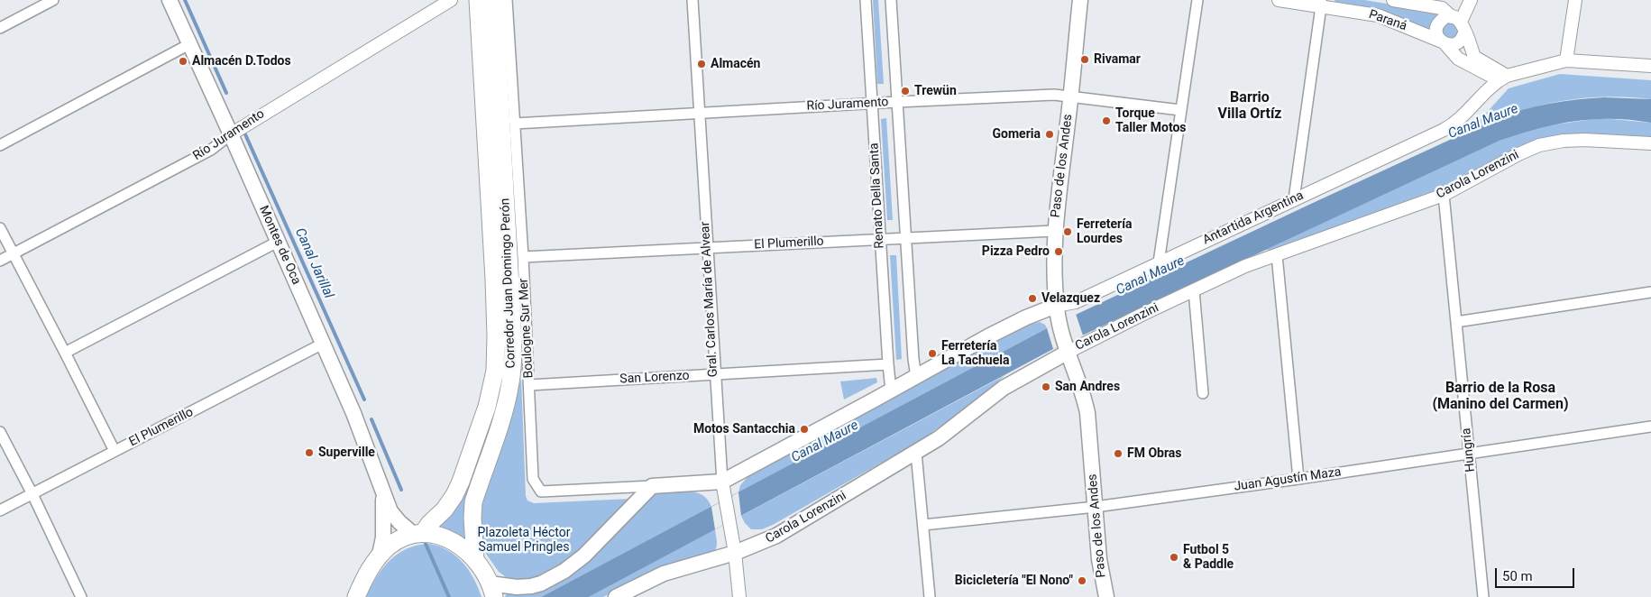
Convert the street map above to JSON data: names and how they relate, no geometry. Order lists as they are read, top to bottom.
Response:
{
  "streets": {
    "highway": ["Corredor Juan Domingo Perón"],
    "main road": [
      "Paso de los Andes",
      "Carola Lorenzini",
      "Antartida Argentina",
      "Montes de Oca"
    ],
    "street": [
      "Paraná",
      "Río Juramento",
      "Renato Della Santa",
      "El Plumerillo",
      "Gral. Carlos María de Alvear",
      "Boulogne Sur Mer",
      "San Lorenzo",
      "Hungría",
      "Juan Agustín Maza"
    ]
  },
  "crossings": [
    ["Paraná", "Antartida Argentina"],
    ["Río Juramento", "Paso de los Andes"],
    ["Río Juramento", "Renato Della Santa"],
    ["Río Juramento", "Montes de Oca"],
    ["Río Juramento", "Gral. Carlos María de Alvear"],
    ["Río Juramento", "Boulogne Sur Mer"],
    ["Paso de los Andes", "Carola Lorenzini"],
    ["Paso de los Andes", "Antartida Argentina"],
    ["Paso de los Andes", "El Plumerillo"],
    ["Paso de los Andes", "Juan Agustín Maza"],
    ["Carola Lorenzini", "Gral. Carlos María de Alvear"],
    ["Carola Lorenzini", "Hungría"],
    ["Renato Della Santa", "Antartida Argentina"],
    ["Renato Della Santa", "El Plumerillo"],
    ["Renato Della Santa", "San Lorenzo"],
    ["Antartida Argentina", "Gral. Carlos María de Alvear"],
    ["Antartida Argentina", "Boulogne Sur Mer"],
    ["El Plumerillo", "Montes de Oca"],
    ["El Plumerillo", "Gral. Carlos María de Alvear"],
    ["El Plumerillo", "Boulogne Sur Mer"],
    ["Montes de Oca", "Corredor Juan Domingo Perón"],
    ["Gral. Carlos María de Alvear", "San Lorenzo"],
    ["Boulogne Sur Mer", "San Lorenzo"],
    ["Hungría", "Juan Agustín Maza"]
  ],
  "districts": ["Barrio Villa Ortíz", "Barrio de la Rosa (Manino del Carmen)"],
  "water": ["Canal Maure", "Canal Jarillal"],
  "parks": ["Plazoleta Héctor Samuel Pringles"],
  "places": [
    "Rivamar",
    "Almacén D.Todos",
    "Almacén",
    "Trewün",
    "Torque Taller Motos",
    "Gomeria",
    "Ferretería Lourdes",
    "Pizza Pedro",
    "Velazquez",
    "Ferretería La Tachuela",
    "San Andres",
    "Motos Santacchia",
    "Superville",
    "FM Obras",
    "Futbol 5 & Paddle",
    "Bicicletería \"El Nono\""
  ],
  "scale_bar": "50 m"
}
